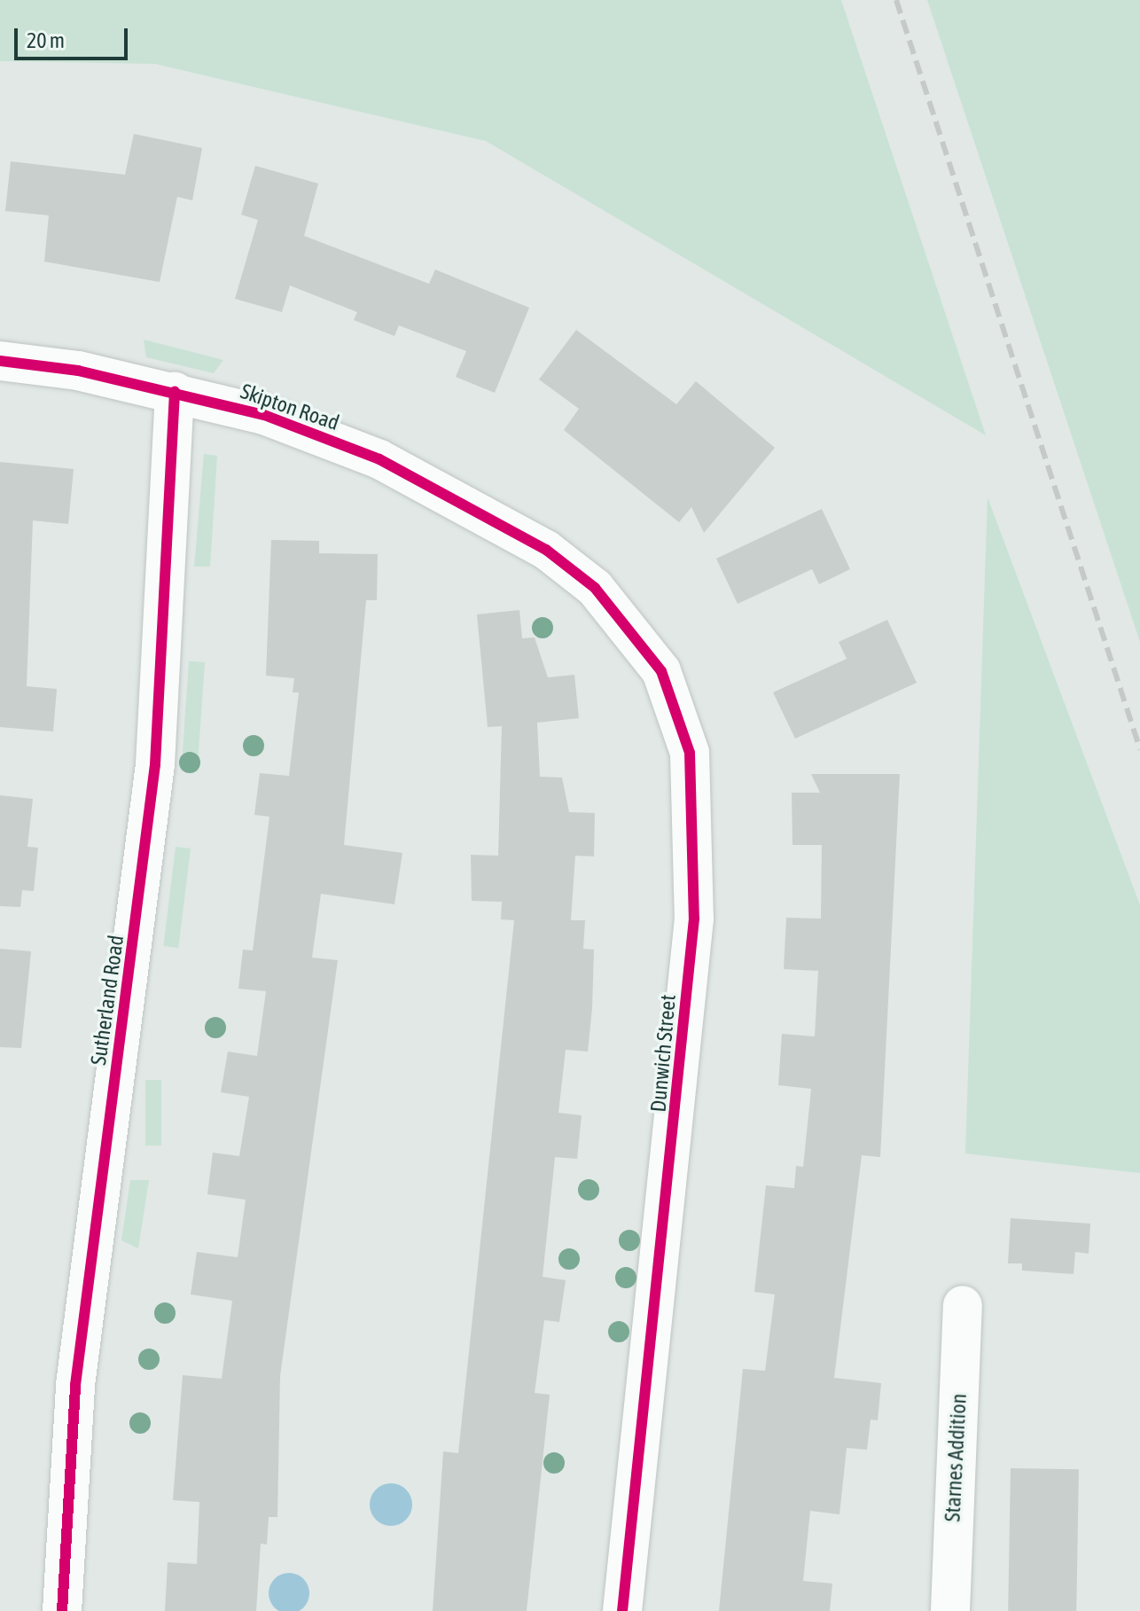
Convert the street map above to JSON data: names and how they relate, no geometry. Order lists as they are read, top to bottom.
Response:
{
  "streets": {
    "street": [
      "Skipton Road",
      "Sutherland Road",
      "Dunwich Street",
      "Starnes Addition"
    ]
  },
  "crossings": [
    ["Skipton Road", "Sutherland Road"],
    ["Skipton Road", "Dunwich Street"]
  ],
  "scale_bar": "20 m"
}
